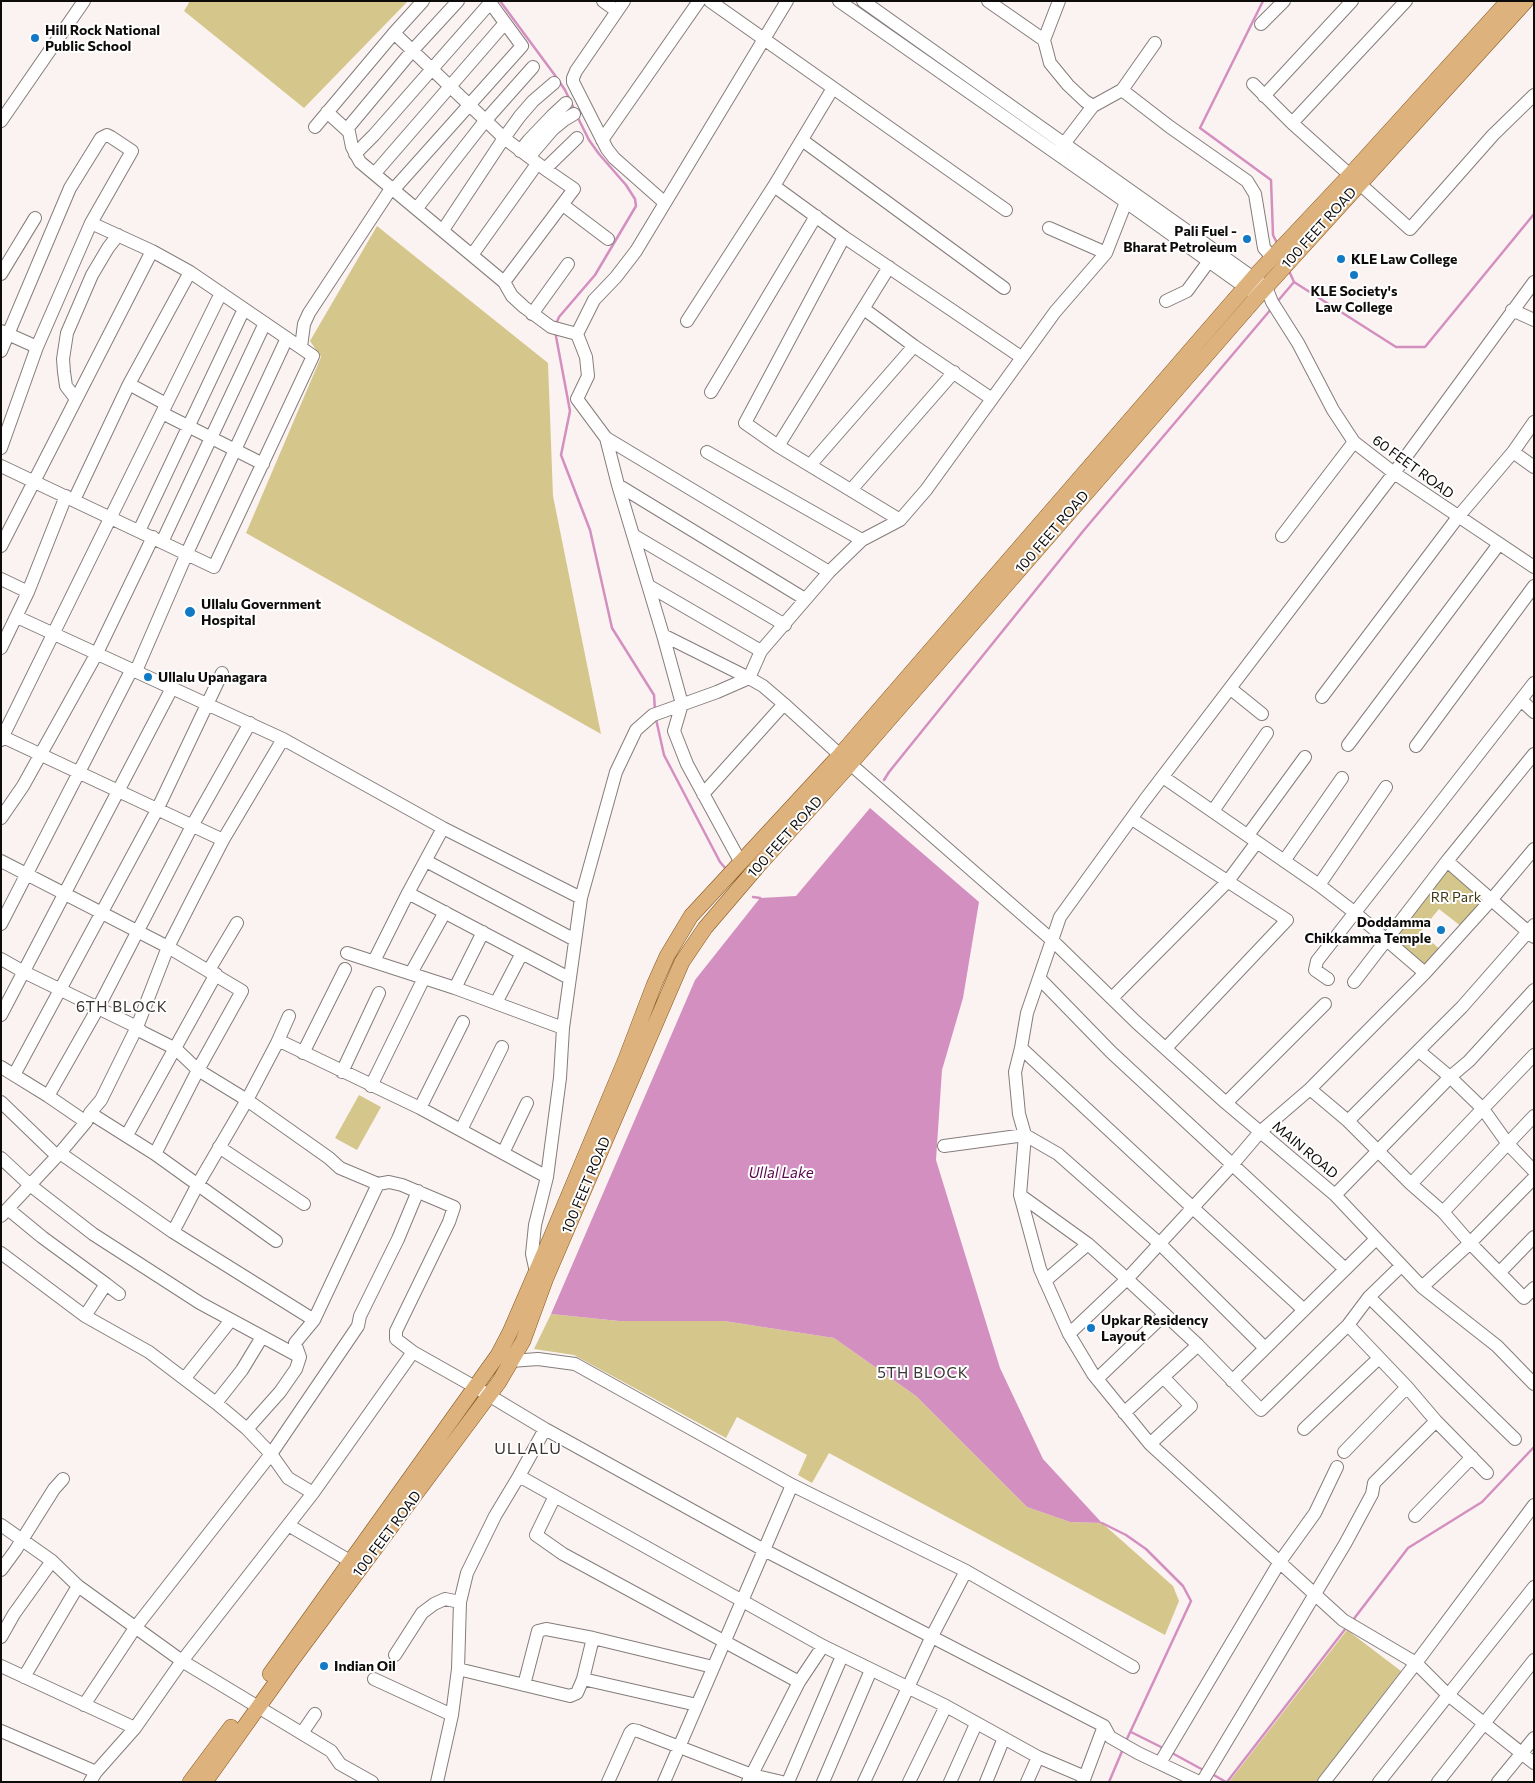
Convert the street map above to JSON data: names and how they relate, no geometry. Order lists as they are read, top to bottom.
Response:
{
  "streets": {
    "main road": ["100 FEET ROAD"],
    "street": ["60 FEET ROAD", "MAIN ROAD"]
  },
  "crossings": [
    ["100 FEET ROAD", "60 FEET ROAD"],
    ["100 FEET ROAD", "MAIN ROAD"]
  ],
  "districts": ["6TH BLOCK", "5TH BLOCK", "ULLALU"],
  "water": ["Ullal Lake"],
  "parks": ["RR Park"],
  "places": [
    "Hill Rock National Public School",
    "Pali Fuel - Bharat Petroleum",
    "KLE Law College",
    "KLE Society's Law College",
    "Ullalu Government Hospital",
    "Ullalu Upanagara",
    "Doddamma Chikkamma Temple",
    "Upkar Residency Layout",
    "Indian Oil"
  ]
}
